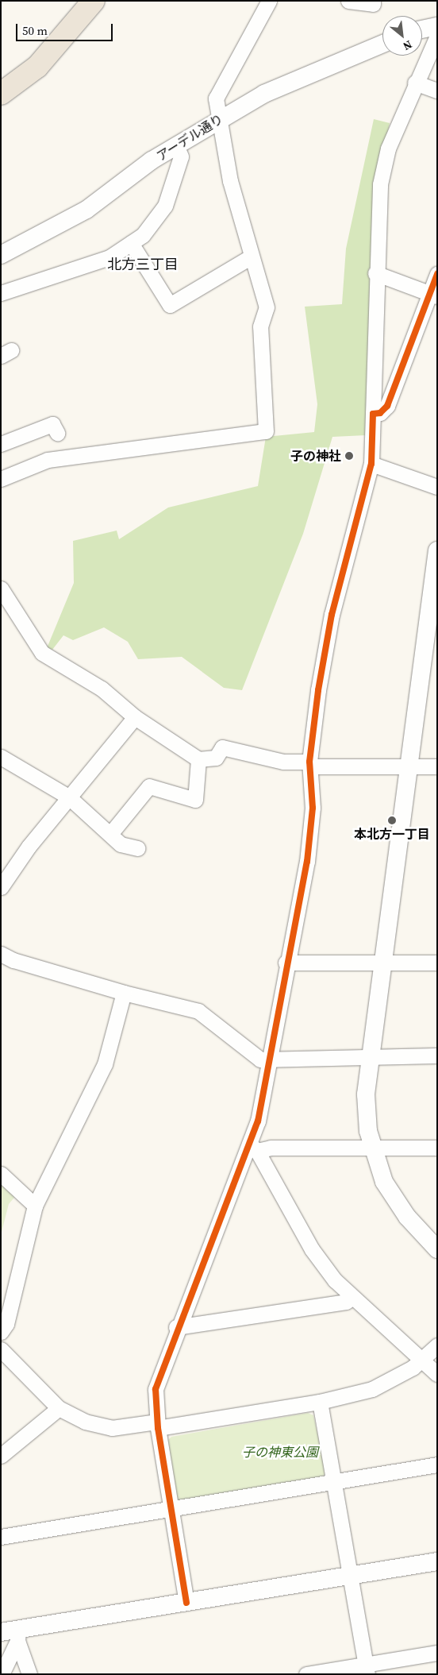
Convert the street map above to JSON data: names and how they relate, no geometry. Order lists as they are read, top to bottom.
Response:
{
  "streets": {
    "street": ["アーデル通り"]
  },
  "districts": ["北方三丁目"],
  "parks": ["子の神東公園"],
  "places": ["子の神社", "本北方一丁目"],
  "scale_bar": "50 m",
  "north": "bottom right"
}
